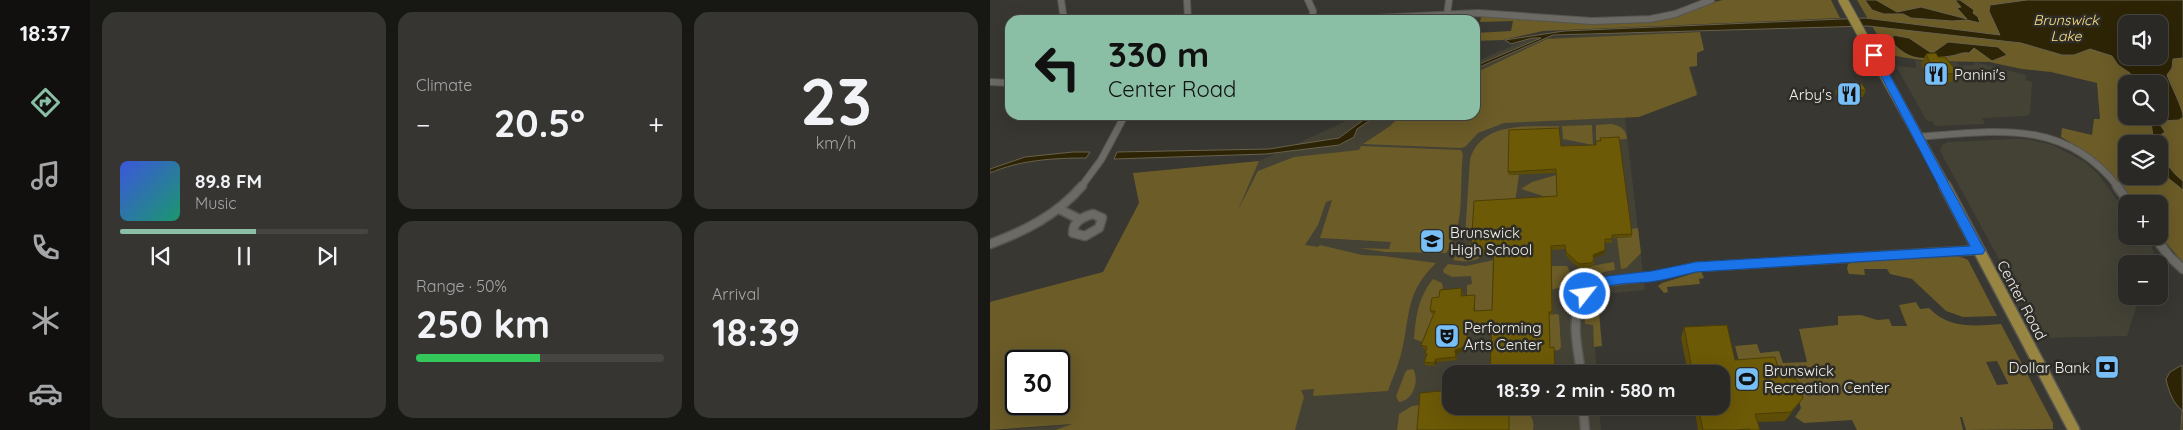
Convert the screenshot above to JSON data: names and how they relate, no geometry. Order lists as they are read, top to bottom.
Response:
{
  "streets": {
    "main road": ["Center Road"]
  },
  "water": ["Brunswick Lake"],
  "places": {
    "restaurant": ["Panini's", "Arby's"],
    "school or university": ["Brunswick High School"],
    "theatre": ["Performing Arts Center"],
    "bank": ["Dollar Bank"],
    "sports": ["Brunswick Recreation Center"]
  },
  "page": {
    "tabs": "18:37",
    "tile": [
      "Climate",
      ["23", "km/h"],
      ["Range · 50%", "250 km"],
      ["Arrival", "18:39"]
    ],
    "map_buttons": ["+", "−"],
    "turn": ["330 m", "Center Road"],
    "heat": ["−", "20.5°", "+"],
    "song": ["89.8 FM", "Music"],
    "limit": "30",
    "trip": "18:39 · 2 min · 580 m"
  }
}
